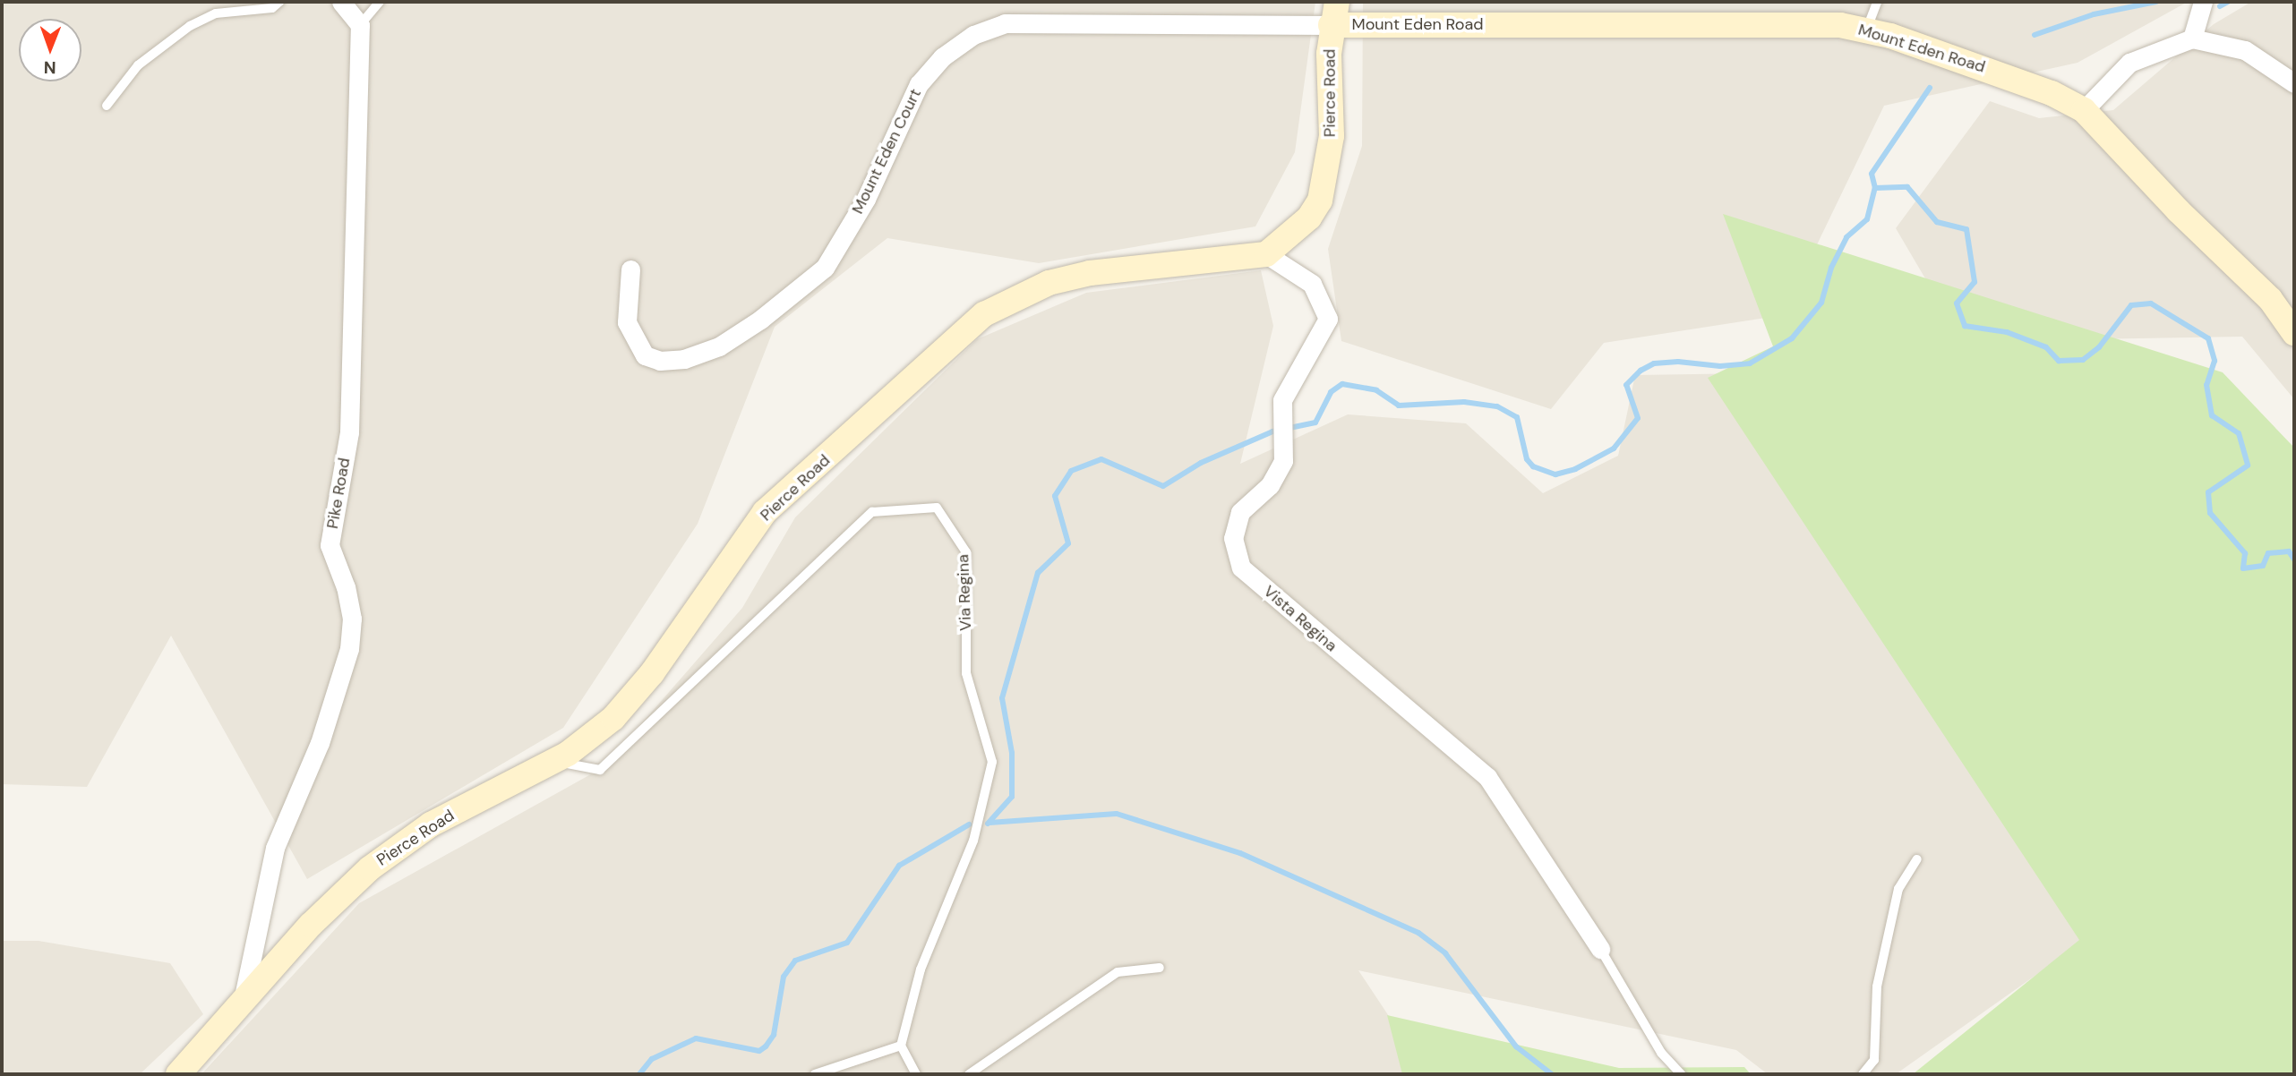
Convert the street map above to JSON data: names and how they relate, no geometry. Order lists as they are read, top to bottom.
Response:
{
  "streets": {
    "street": [
      "Mount Eden Road",
      "Pierce Road",
      "Mount Eden Court",
      "Pike Road",
      "Vista Regina"
    ],
    "lane": ["Via Regina"]
  },
  "crossings": [
    ["Mount Eden Road", "Pierce Road"],
    ["Mount Eden Road", "Mount Eden Court"],
    ["Pierce Road", "Mount Eden Court"],
    ["Pierce Road", "Pike Road"],
    ["Pierce Road", "Via Regina"],
    ["Pierce Road", "Vista Regina"]
  ],
  "north": "bottom"
}
